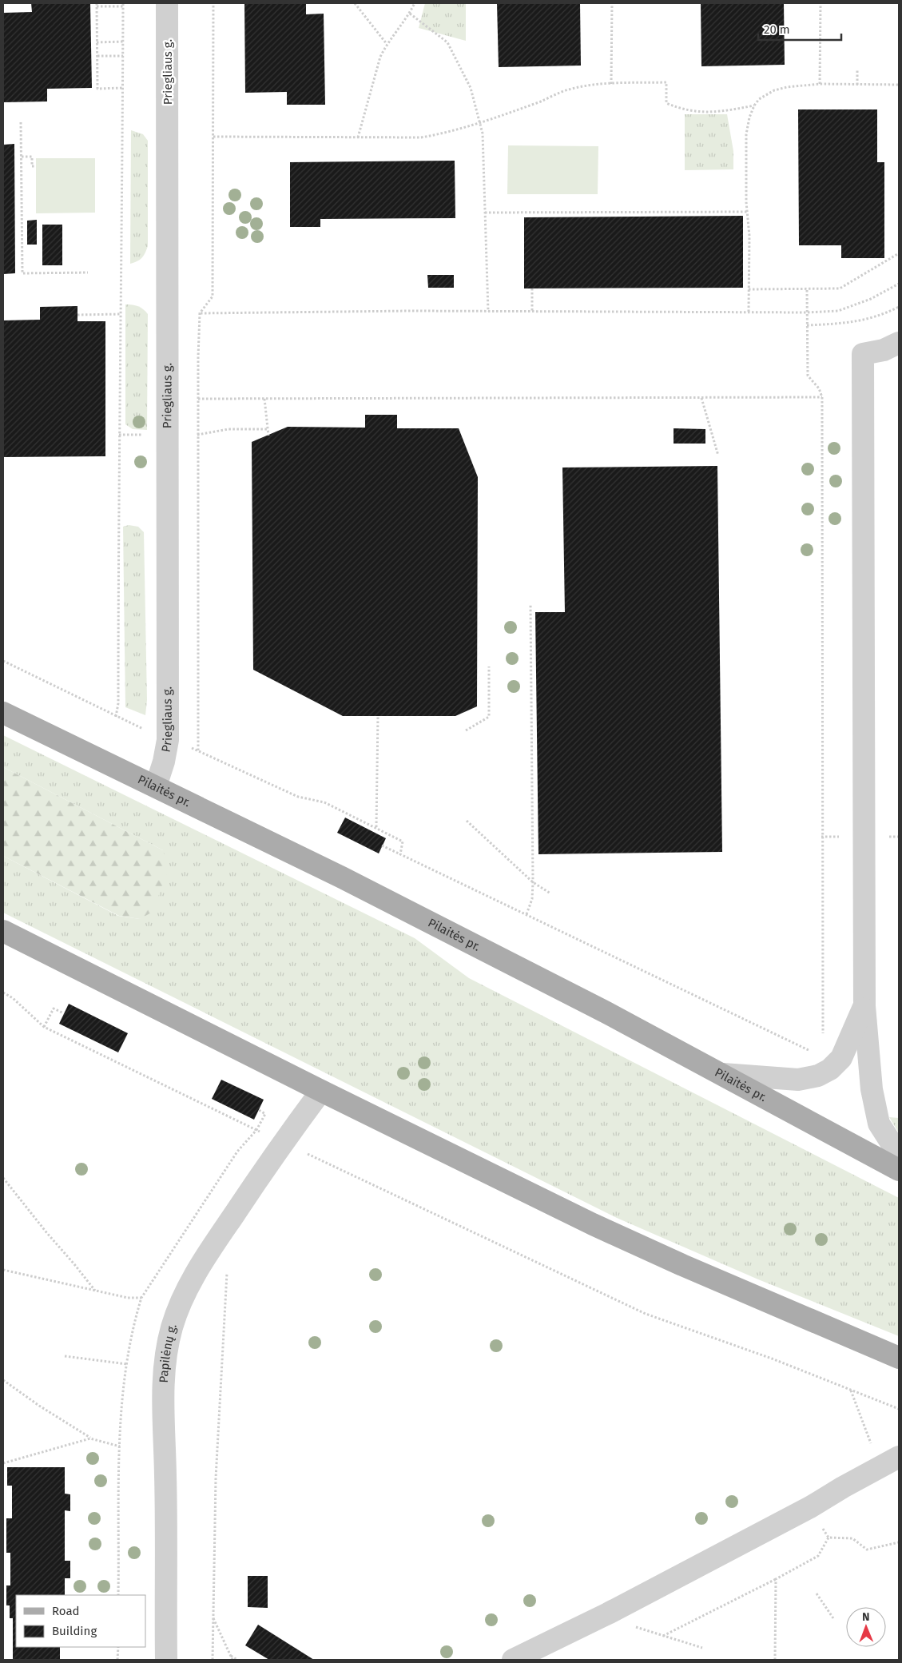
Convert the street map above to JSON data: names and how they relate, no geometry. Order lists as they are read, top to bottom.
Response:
{
  "streets": {
    "main road": ["Pilaitės pr."],
    "street": ["Priegliaus g.", "Papilėnų g."]
  },
  "crossings": [
    ["Priegliaus g.", "Pilaitės pr."]
  ],
  "legend": ["Road", "Building"],
  "scale_bar": "20 m",
  "north": "top"
}
